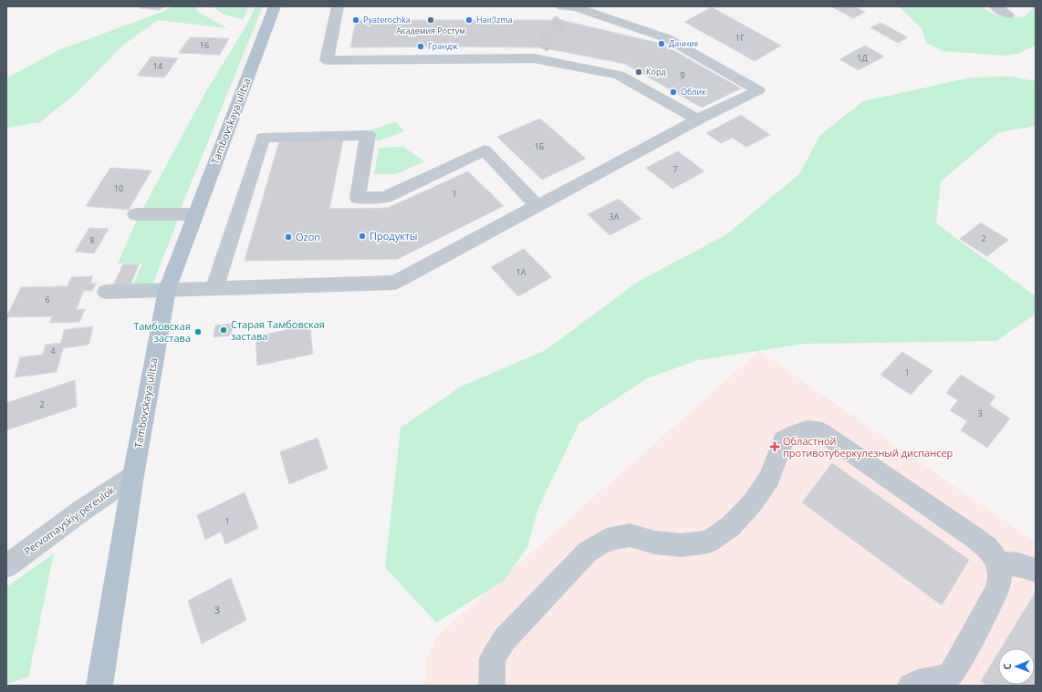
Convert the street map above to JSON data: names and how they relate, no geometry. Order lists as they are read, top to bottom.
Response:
{
  "streets": {
    "main road": ["Tambovskaya ulitsa"],
    "street": ["Pervomayskiy pereulok"]
  },
  "crossings": [
    ["Tambovskaya ulitsa", "Pervomayskiy pereulok"]
  ],
  "places": {
    "other": [
      "Pyaterochka",
      "Академия Ростум",
      "Hair'Izma",
      "Дачник",
      "Грандж",
      "Корд",
      "Облик",
      "Продукты",
      "Ozon",
      "Старая Тамбовская застава",
      "Тамбовская застава"
    ],
    "health": ["Областной противотуберкулезный диспансер"]
  },
  "house_numbers": [
    "1Г",
    "16",
    "1Д",
    "14",
    "9",
    "1Б",
    "7",
    "10",
    "1",
    "3А",
    "2",
    "8",
    "1А",
    "6",
    "4",
    "1",
    "2",
    "3",
    "1",
    "3"
  ],
  "north": "left"
}
